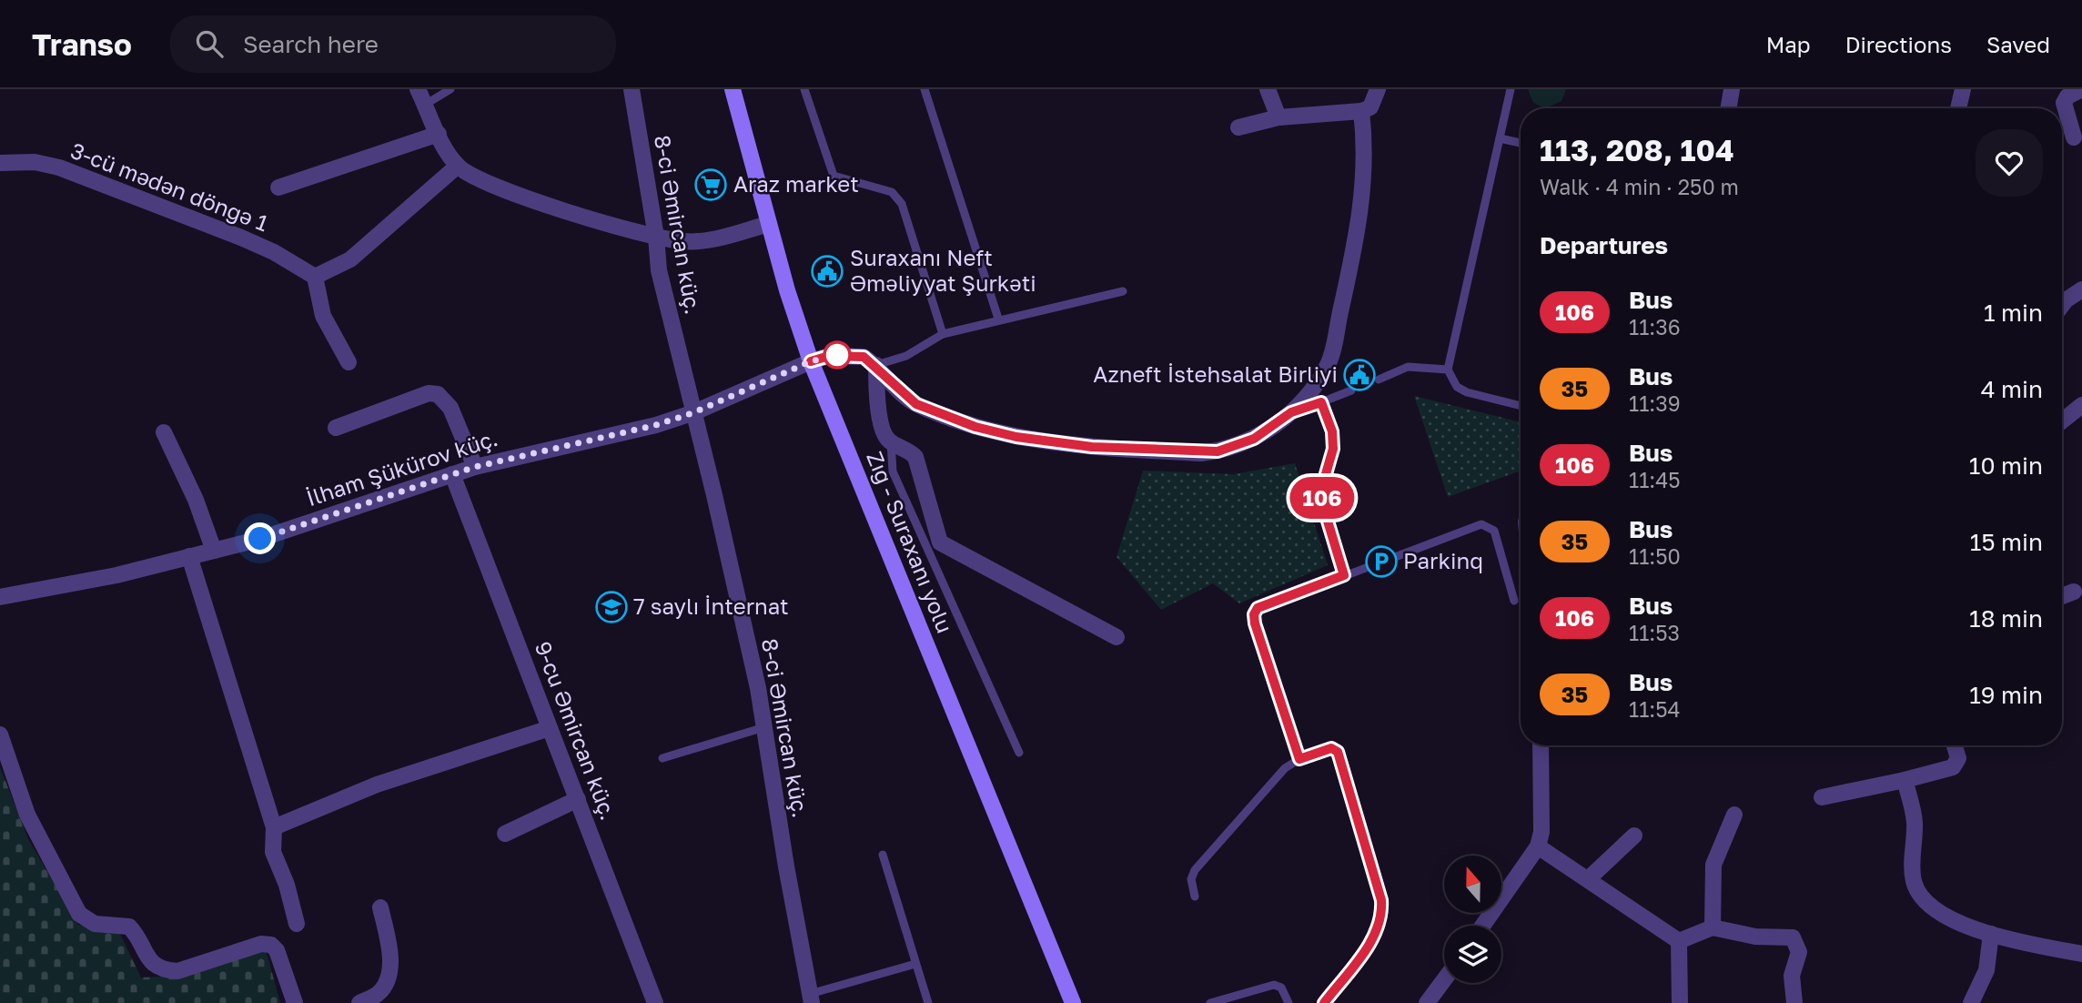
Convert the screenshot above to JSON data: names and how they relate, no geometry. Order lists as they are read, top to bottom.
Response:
{
  "streets": {
    "main road": ["Zığ - Suraxanı yolu"],
    "street": [
      "3-cü mədən döngə 1",
      "8-ci Əmircan küç.",
      "İlham Şükürov küç.",
      "9-cu Əmircan küç."
    ]
  },
  "crossings": [
    ["8-ci Əmircan küç.", "İlham Şükürov küç."],
    ["İlham Şükürov küç.", "Zığ - Suraxanı yolu"],
    ["İlham Şükürov küç.", "9-cu Əmircan küç."]
  ],
  "places": {
    "supermarket": ["Araz market"],
    "public building": ["Suraxanı Neft Əməliyyat Şurkəti", "Azneft İstehsalat Birliyi"],
    "parking": ["Parkinq"],
    "school or university": ["7 saylı İnternat"]
  },
  "lines": ["bus line 106"],
  "north": "top",
  "page": {
    "header": "Transo",
    "search": "Search here",
    "nav": ["Map", "Directions", "Saved"],
    "on_map": "106",
    "heading": [
      ["113, 208, 104", "Walk · 4 min · 250 m"],
      "Departures"
    ],
    "list": [
      {
        "mark": "106",
        "name": "Bus",
        "note": "11:36",
        "value": "1 min"
      },
      {
        "mark": "35",
        "name": "Bus",
        "note": "11:39",
        "value": "4 min"
      },
      {
        "mark": "106",
        "name": "Bus",
        "note": "11:45",
        "value": "10 min"
      },
      {
        "mark": "35",
        "name": "Bus",
        "note": "11:50",
        "value": "15 min"
      },
      {
        "mark": "106",
        "name": "Bus",
        "note": "11:53",
        "value": "18 min"
      },
      {
        "mark": "35",
        "name": "Bus",
        "note": "11:54",
        "value": "19 min"
      }
    ]
  }
}
